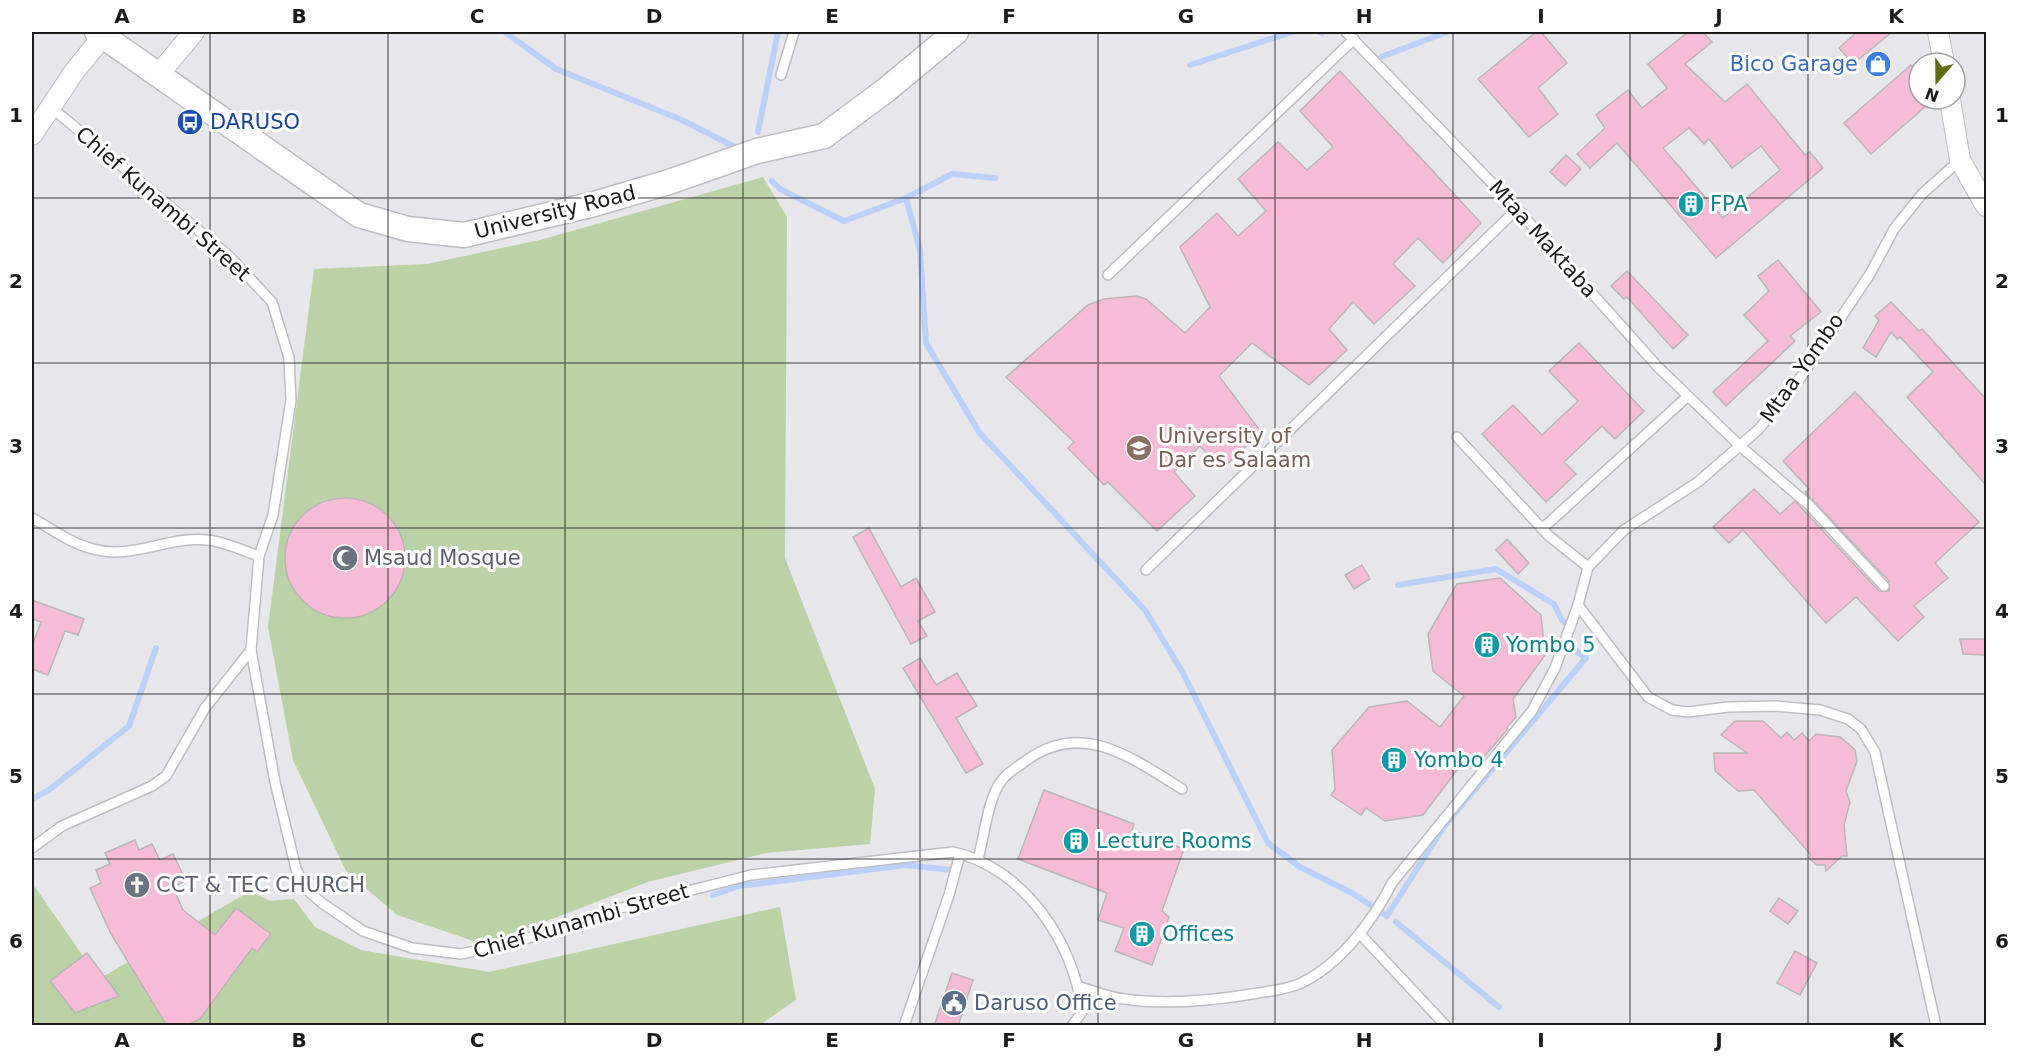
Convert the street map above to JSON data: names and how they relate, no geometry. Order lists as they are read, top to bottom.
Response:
{
  "streets": {
    "street": ["University Road"],
    "lane": ["Chief Kunambi Street", "Mtaa Maktaba", "Mtaa Yombo"]
  },
  "crossings": [
    ["Chief Kunambi Street", "Mtaa Yombo"],
    ["Mtaa Maktaba", "Mtaa Yombo"]
  ],
  "places": {
    "shop": ["Bico Garage"],
    "bus stop": ["DARUSO"],
    "building": [
      "FPA",
      "Yombo 5",
      "Yombo 4",
      "Lecture Rooms",
      "Offices"
    ],
    "school or university": ["University of Dar es Salaam"],
    "mosque": ["Msaud Mosque"],
    "church": ["CCT & TEC CHURCH"],
    "public building": ["Daruso Office"]
  },
  "north": "bottom",
  "grid": {
    "columns": [
      "A",
      "B",
      "C",
      "D",
      "E",
      "F",
      "G",
      "H",
      "I",
      "J",
      "K"
    ],
    "rows": [
      "1",
      "2",
      "3",
      "4",
      "5",
      "6"
    ]
  }
}
